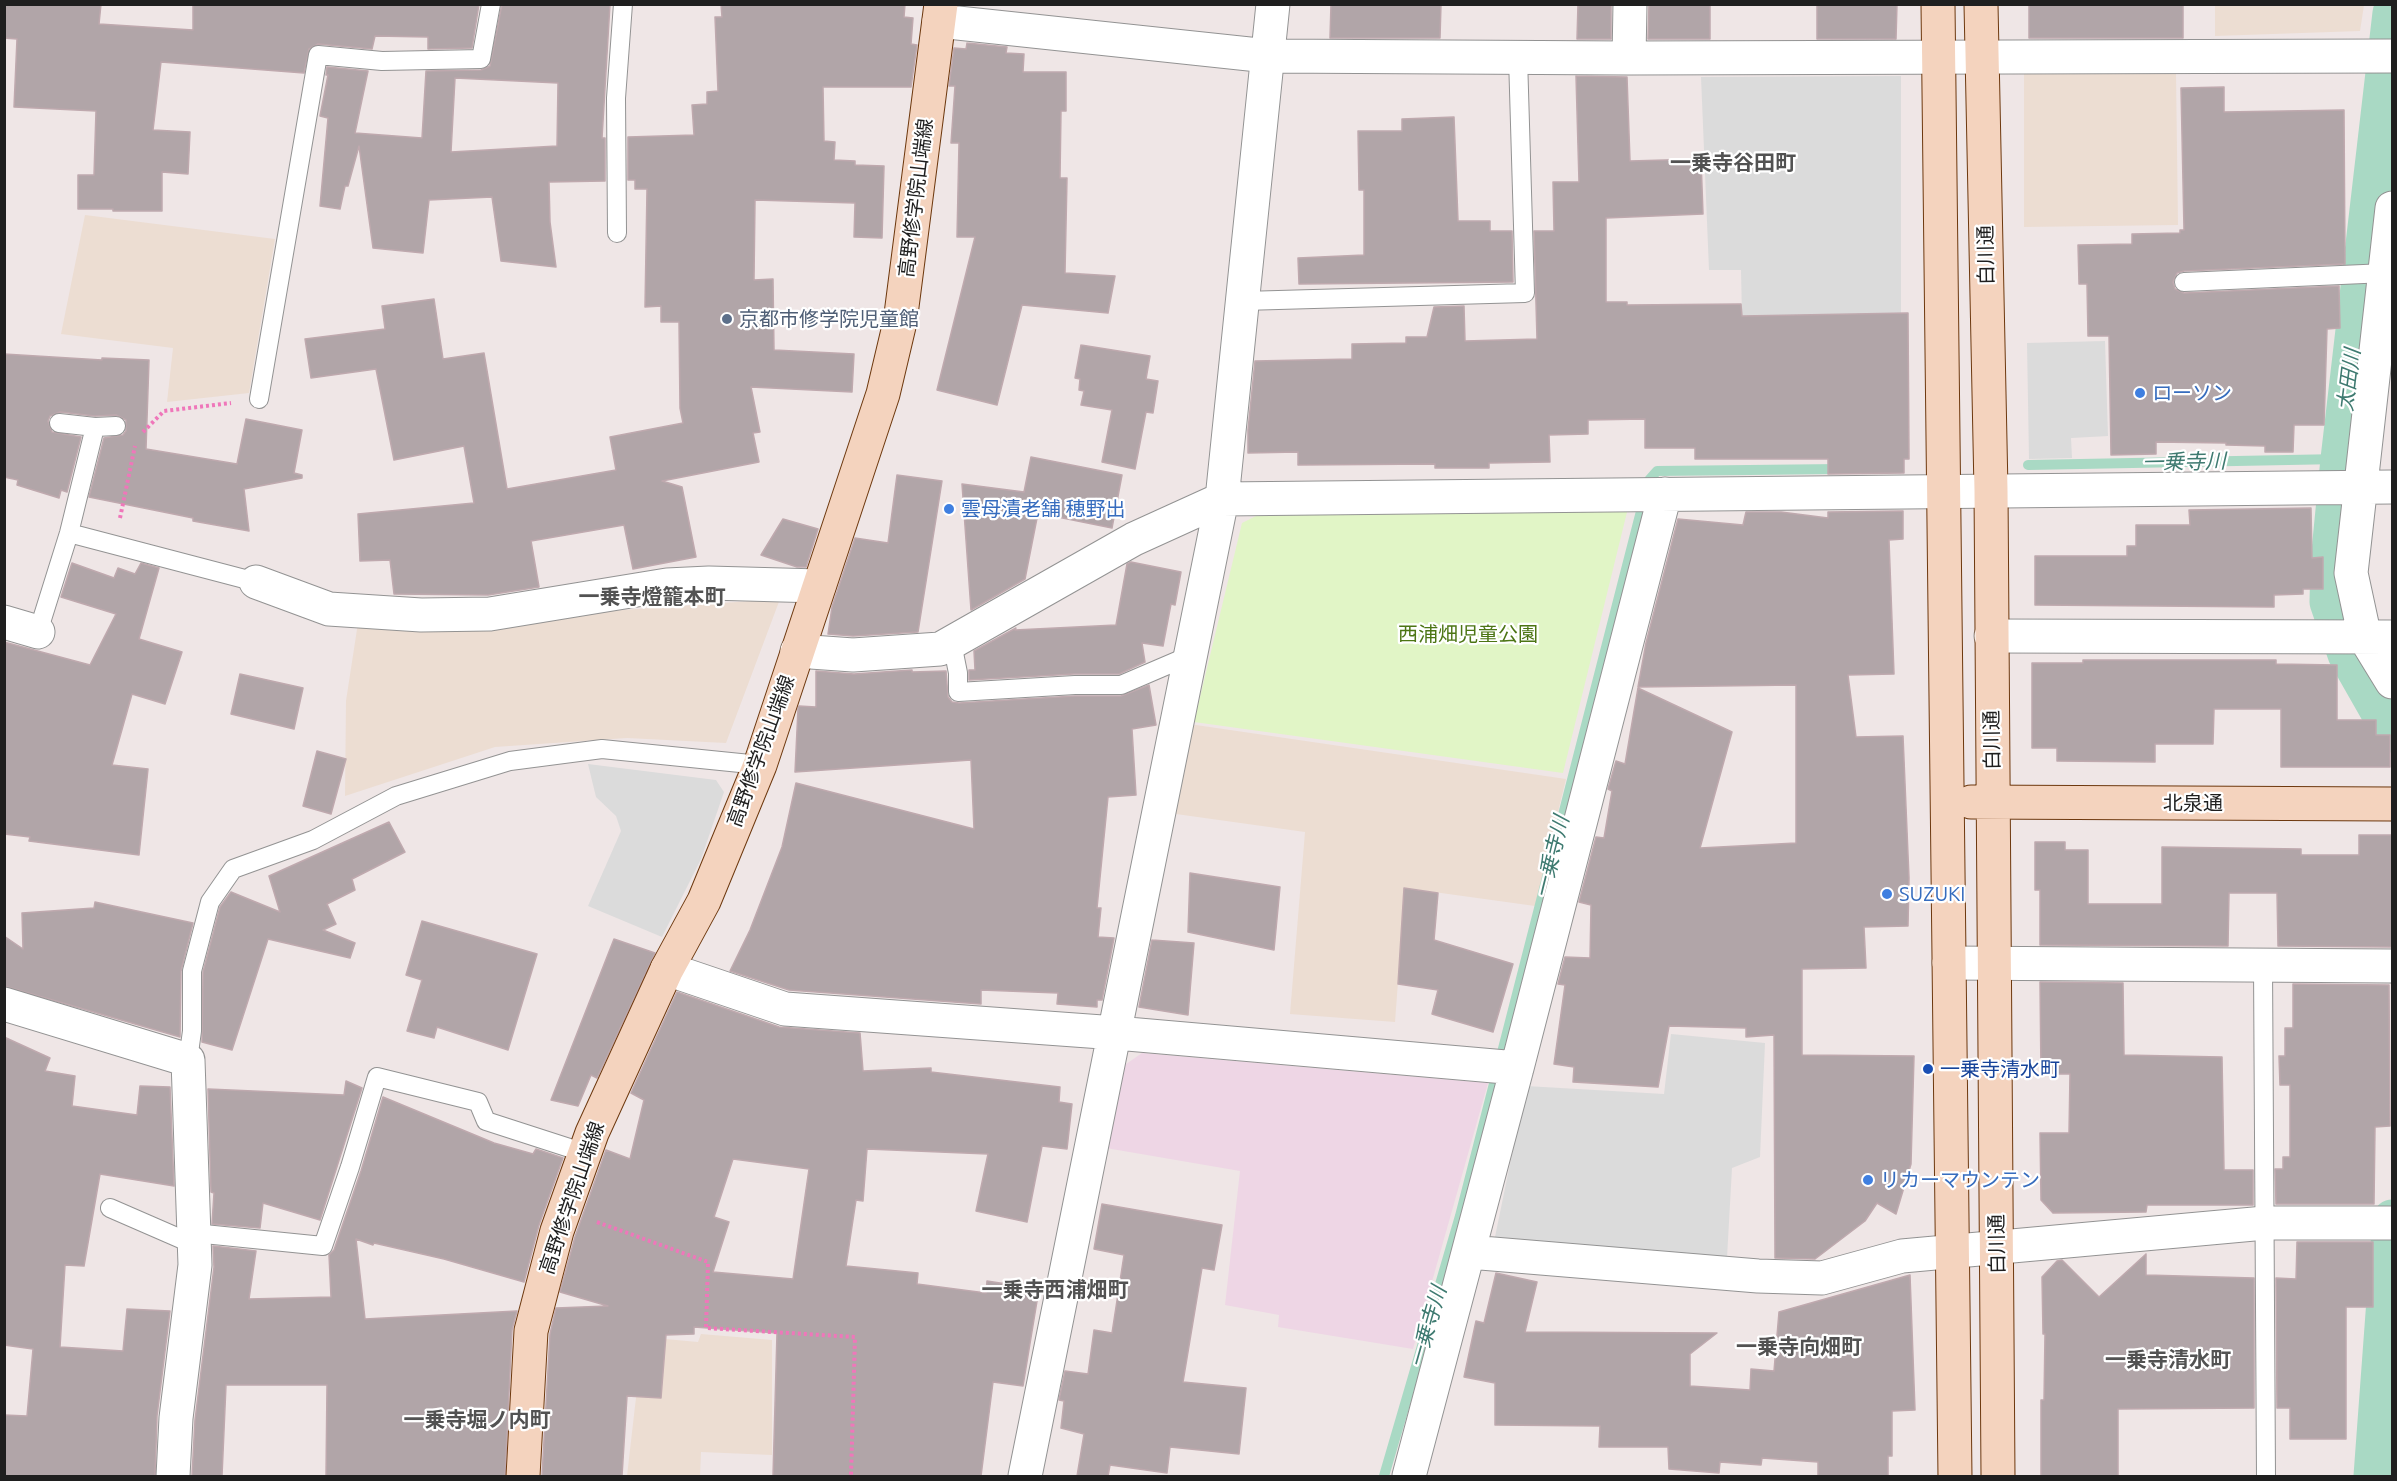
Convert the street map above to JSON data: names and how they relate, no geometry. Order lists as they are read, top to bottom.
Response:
{
  "streets": {
    "street": ["高野修学院山端線", "白川通", "北泉通"]
  },
  "crossings": [
    ["白川通", "北泉通"]
  ],
  "districts": [
    "一乗寺谷田町",
    "一乗寺燈籠本町",
    "一乗寺西浦畑町",
    "一乗寺向畑町",
    "一乗寺清水町",
    "一乗寺堀ノ内町"
  ],
  "water": ["太田川", "一乗寺川"],
  "parks": ["西浦畑児童公園"],
  "places": [
    "京都市修学院児童館",
    "ローソン",
    "雲母漬老舗 穂野出",
    "SUZUKI",
    "一乗寺清水町",
    "リカーマウンテン"
  ]
}
